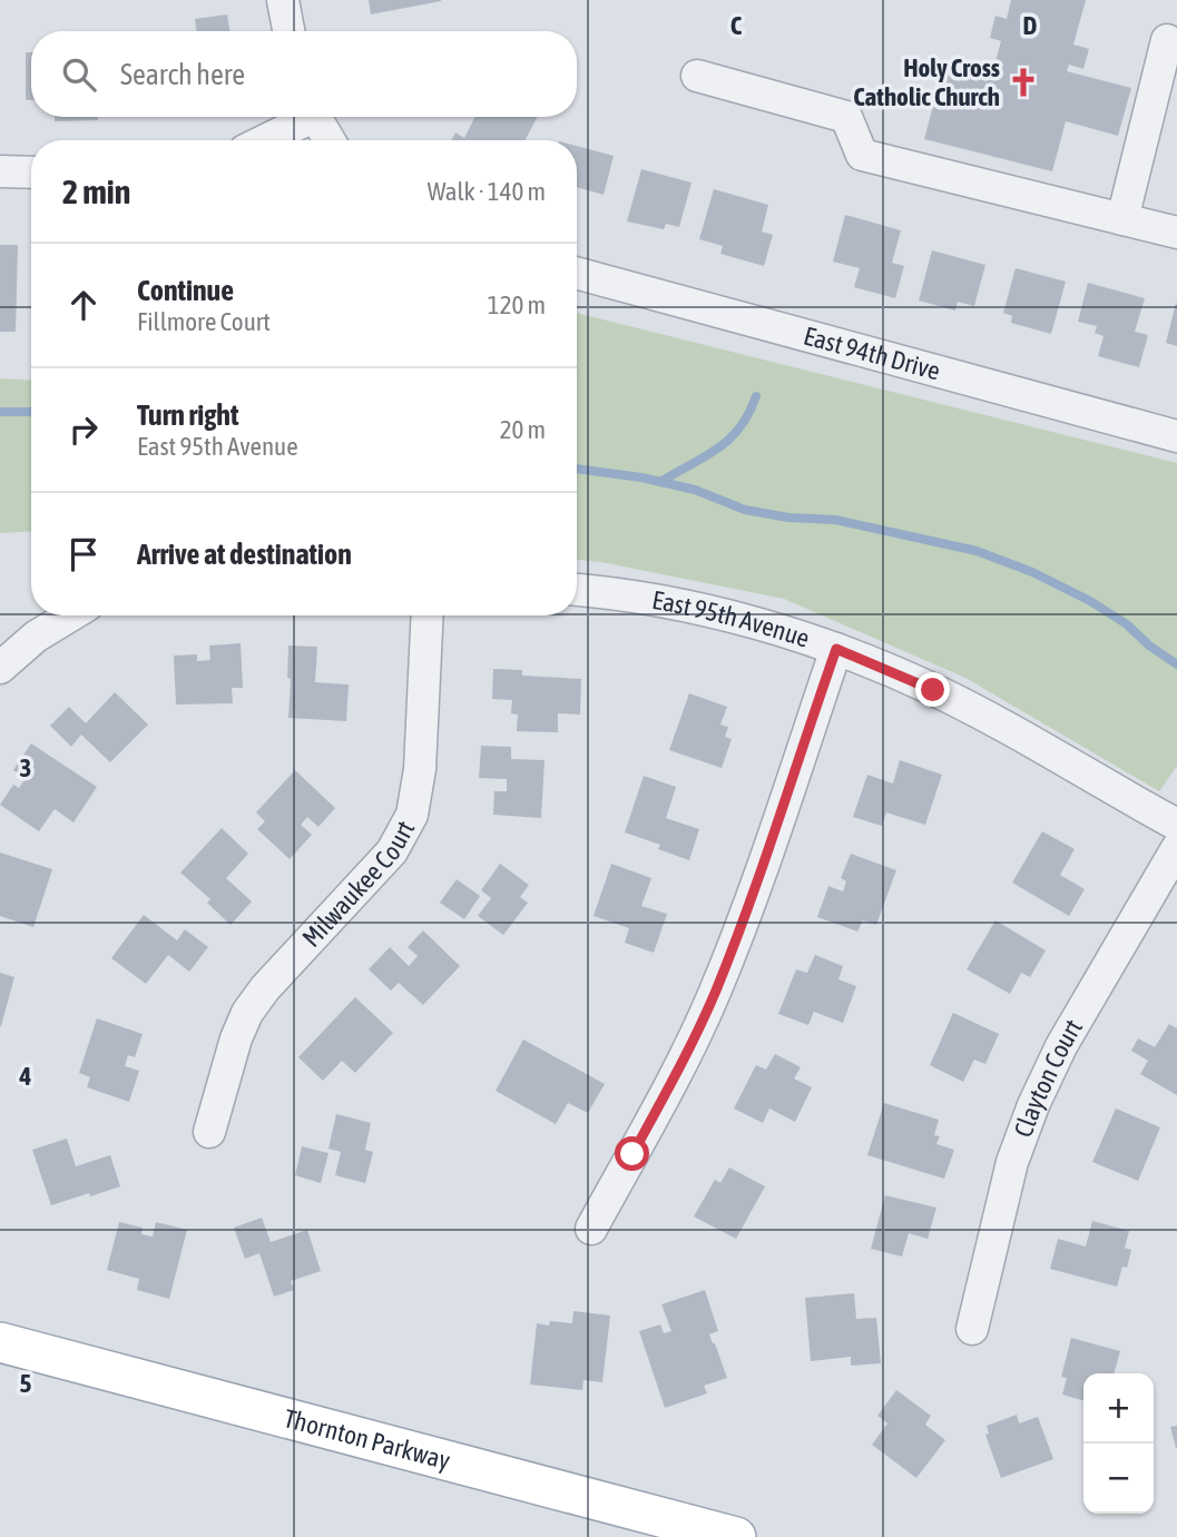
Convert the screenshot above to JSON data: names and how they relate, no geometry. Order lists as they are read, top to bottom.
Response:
{
  "streets": {
    "main road": ["Thornton Parkway"],
    "street": [
      "East 94th Drive",
      "East 95th Avenue",
      "Milwaukee Court",
      "Clayton Court"
    ]
  },
  "places": {
    "church": ["Holy Cross Catholic Church"]
  },
  "page": {
    "search": "Search here",
    "heading": ["2 min", "Walk · 140 m"],
    "list": [
      ["Continue", "Fillmore Court", "120 m"],
      ["Turn right", "East 95th Avenue", "20 m"],
      "Arrive at destination"
    ],
    "map_buttons": ["+", "−"]
  },
  "grid": {
    "columns": ["C", "D"],
    "rows": ["3", "4", "5"]
  }
}
